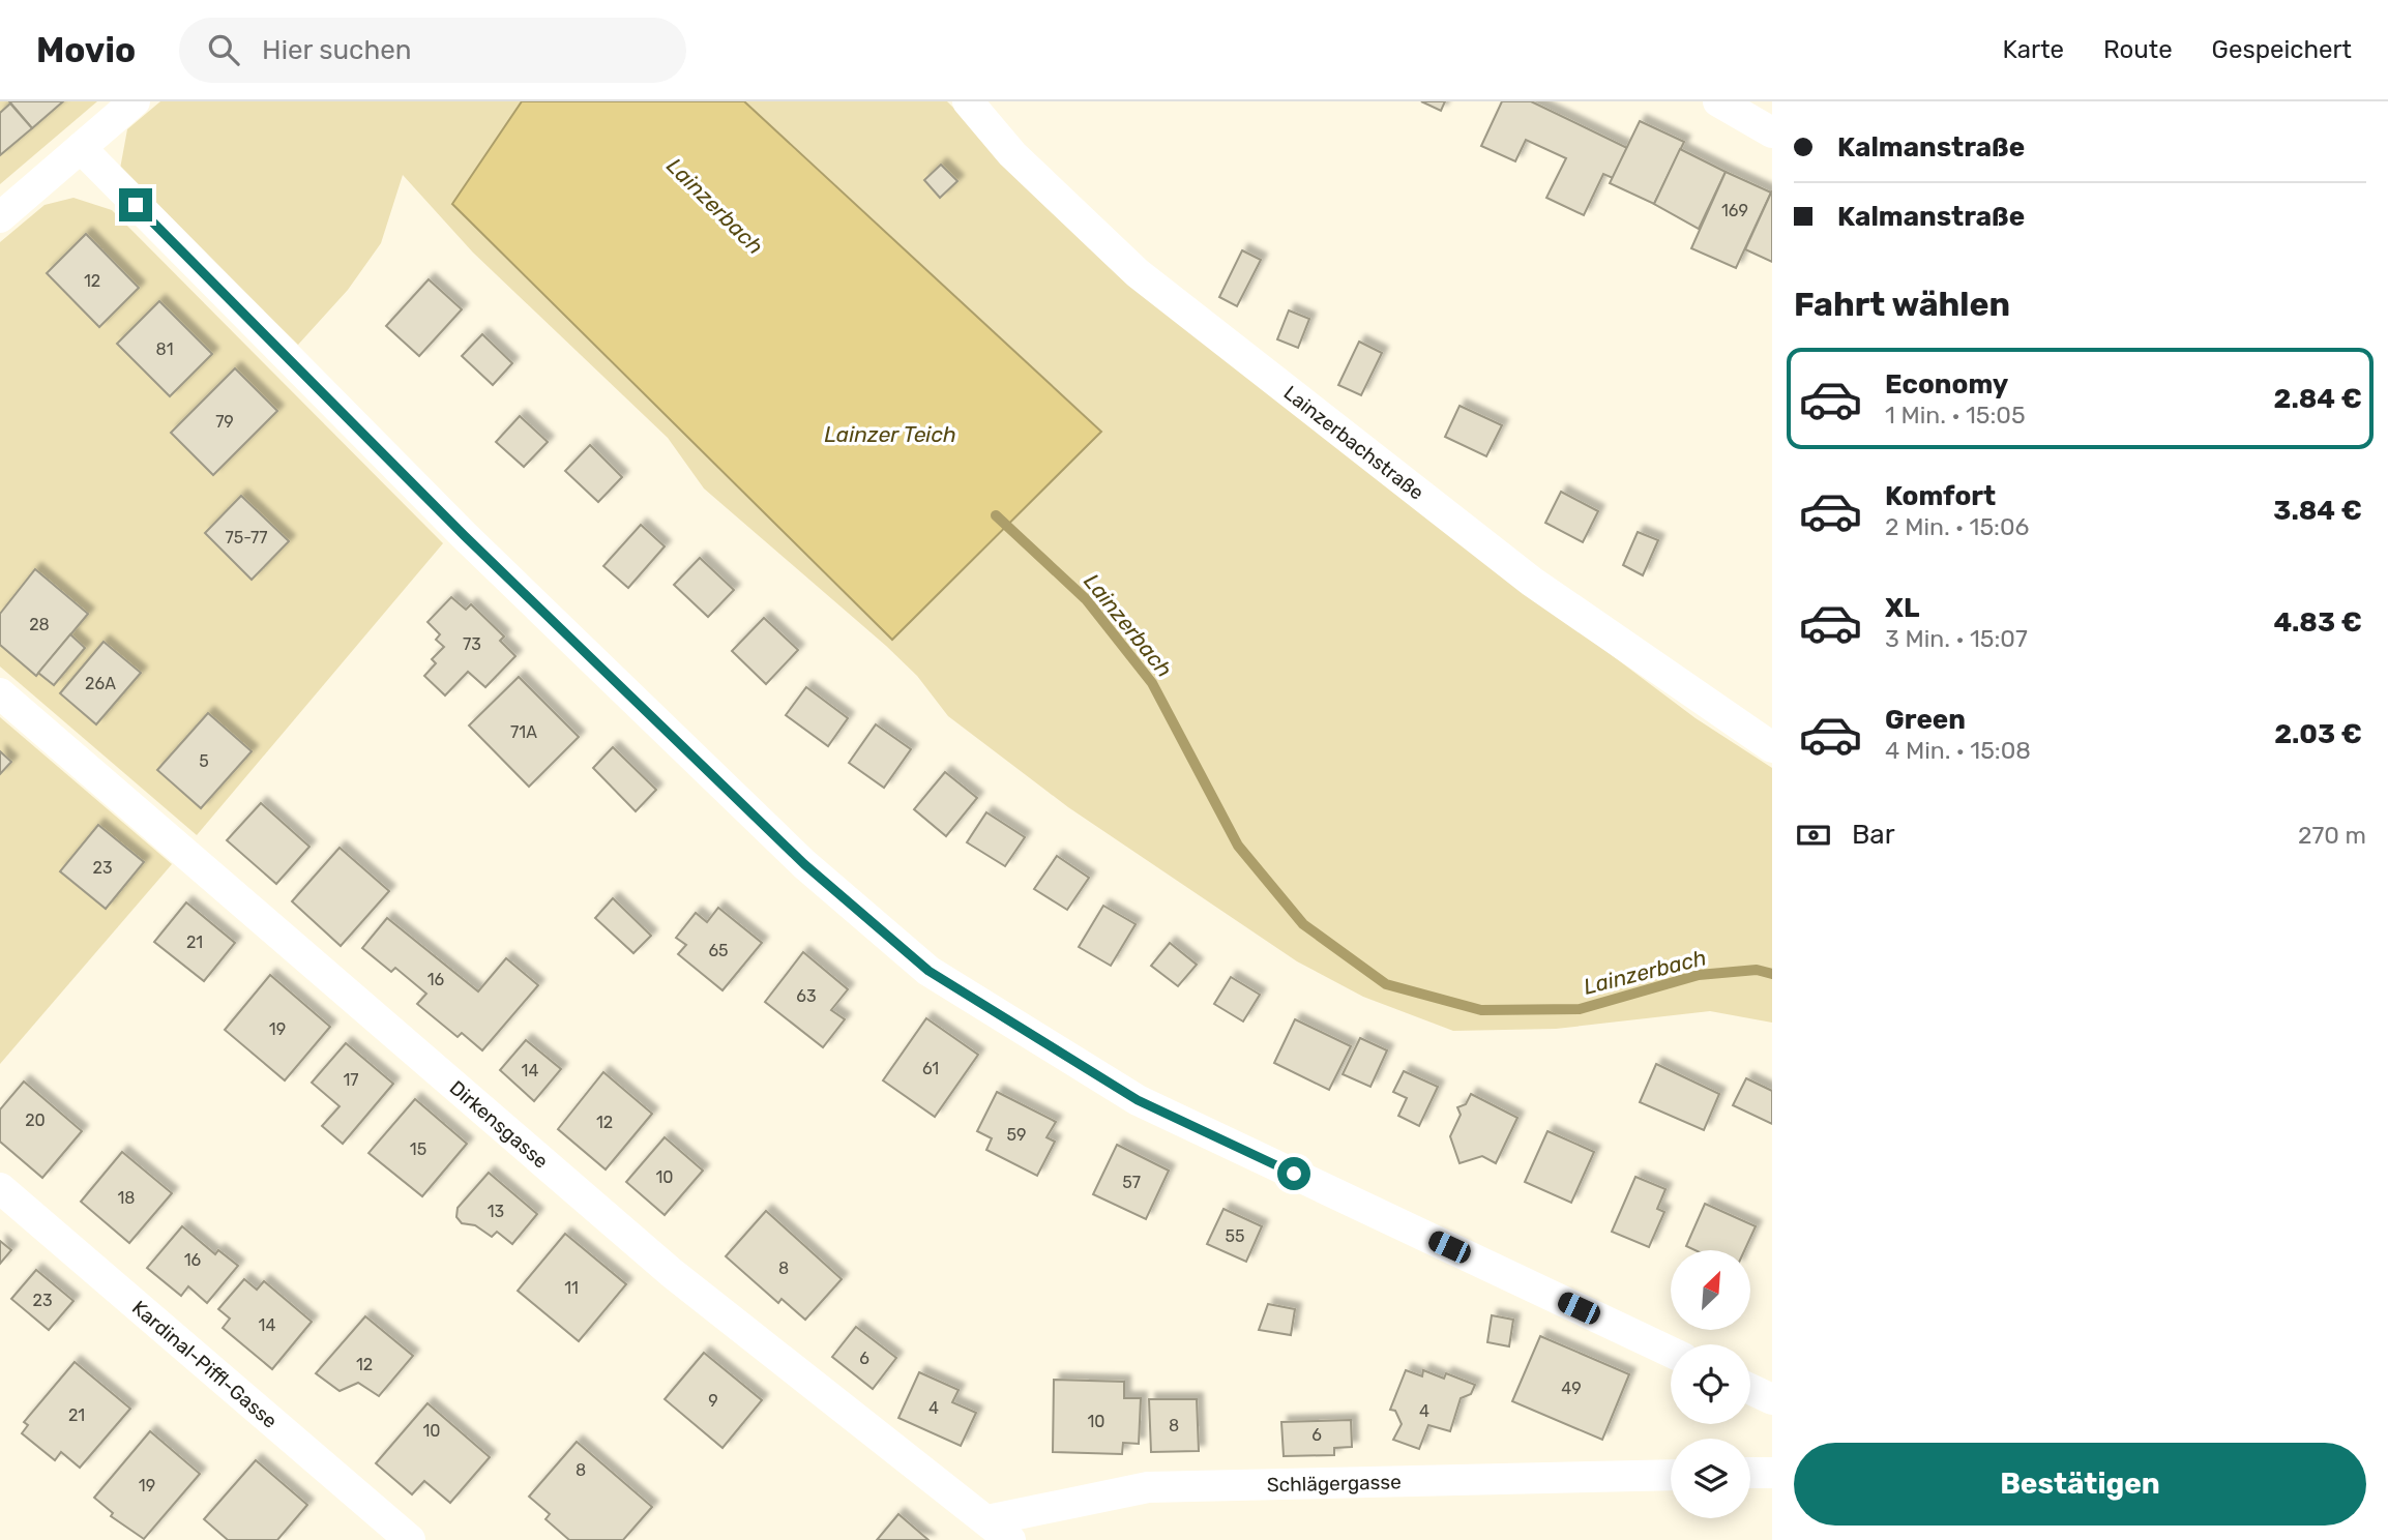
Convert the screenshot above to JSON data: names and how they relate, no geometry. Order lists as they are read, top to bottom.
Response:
{
  "streets": {
    "street": [
      "Lainzerbachstraße",
      "Dirkensgasse",
      "Kardinal-Piffl-Gasse",
      "Schlägergasse"
    ]
  },
  "crossings": [
    ["Dirkensgasse", "Schlägergasse"]
  ],
  "water": ["Lainzerbach", "Lainzer Teich"],
  "house_numbers": [
    "169",
    "12",
    "81",
    "79",
    "75-77",
    "28",
    "73",
    "26A",
    "71A",
    "5",
    "23",
    "21",
    "65",
    "16",
    "63",
    "19",
    "61",
    "14",
    "17",
    "20",
    "12",
    "59",
    "15",
    "10",
    "57",
    "18",
    "13",
    "55",
    "16",
    "8",
    "11",
    "23",
    "14",
    "6",
    "12",
    "49",
    "9",
    "4",
    "4",
    "21",
    "10",
    "8",
    "10",
    "6",
    "8",
    "19"
  ],
  "north": "top right",
  "page": {
    "header": "Movio",
    "search": "Hier suchen",
    "nav": ["Karte", "Route", "Gespeichert"],
    "banner": ["Kalmanstraße", "Kalmanstraße"],
    "heading": "Fahrt wählen",
    "list": [
      {
        "name": "Economy",
        "note": "1 Min. · 15:05",
        "value": "2.84 €"
      },
      {
        "name": "Komfort",
        "note": "2 Min. · 15:06",
        "value": "3.84 €"
      },
      {
        "name": "XL",
        "note": "3 Min. · 15:07",
        "value": "4.83 €"
      },
      {
        "name": "Green",
        "note": "4 Min. · 15:08",
        "value": "2.03 €"
      }
    ],
    "pay": ["Bar", "270 m"],
    "buttons": "Bestätigen"
  }
}
